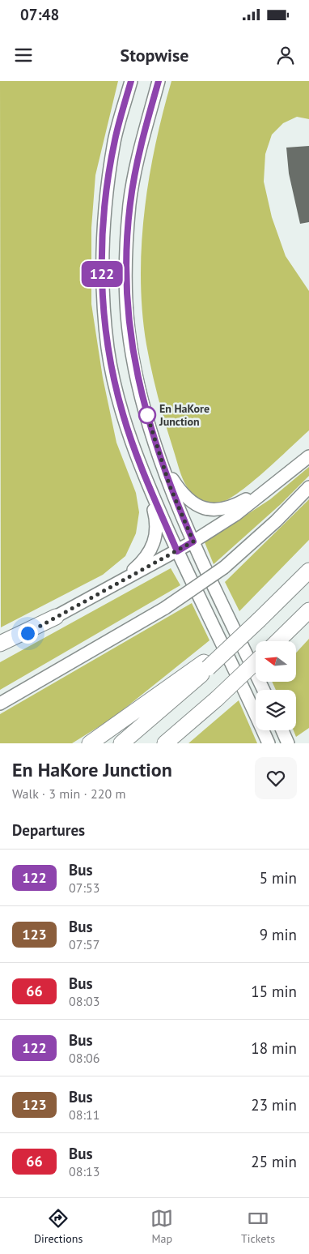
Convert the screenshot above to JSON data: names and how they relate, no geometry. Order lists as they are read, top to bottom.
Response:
{
  "places": ["En HaKore Junction"],
  "lines": ["bus line 122"],
  "north": "left",
  "page": {
    "status": "07:48",
    "header": "Stopwise",
    "on_map": "122",
    "heading": [
      ["En HaKore Junction", "Walk · 3 min · 220 m"],
      "Departures"
    ],
    "list": [
      {
        "mark": "122",
        "name": "Bus",
        "note": "07:53",
        "value": "5 min"
      },
      {
        "mark": "123",
        "name": "Bus",
        "note": "07:57",
        "value": "9 min"
      },
      {
        "mark": "66",
        "name": "Bus",
        "note": "08:03",
        "value": "15 min"
      },
      {
        "mark": "122",
        "name": "Bus",
        "note": "08:06",
        "value": "18 min"
      },
      {
        "mark": "123",
        "name": "Bus",
        "note": "08:11",
        "value": "23 min"
      },
      {
        "mark": "66",
        "name": "Bus",
        "note": "08:13",
        "value": "25 min"
      }
    ],
    "tabs": ["Directions", "Map", "Tickets"]
  }
}
